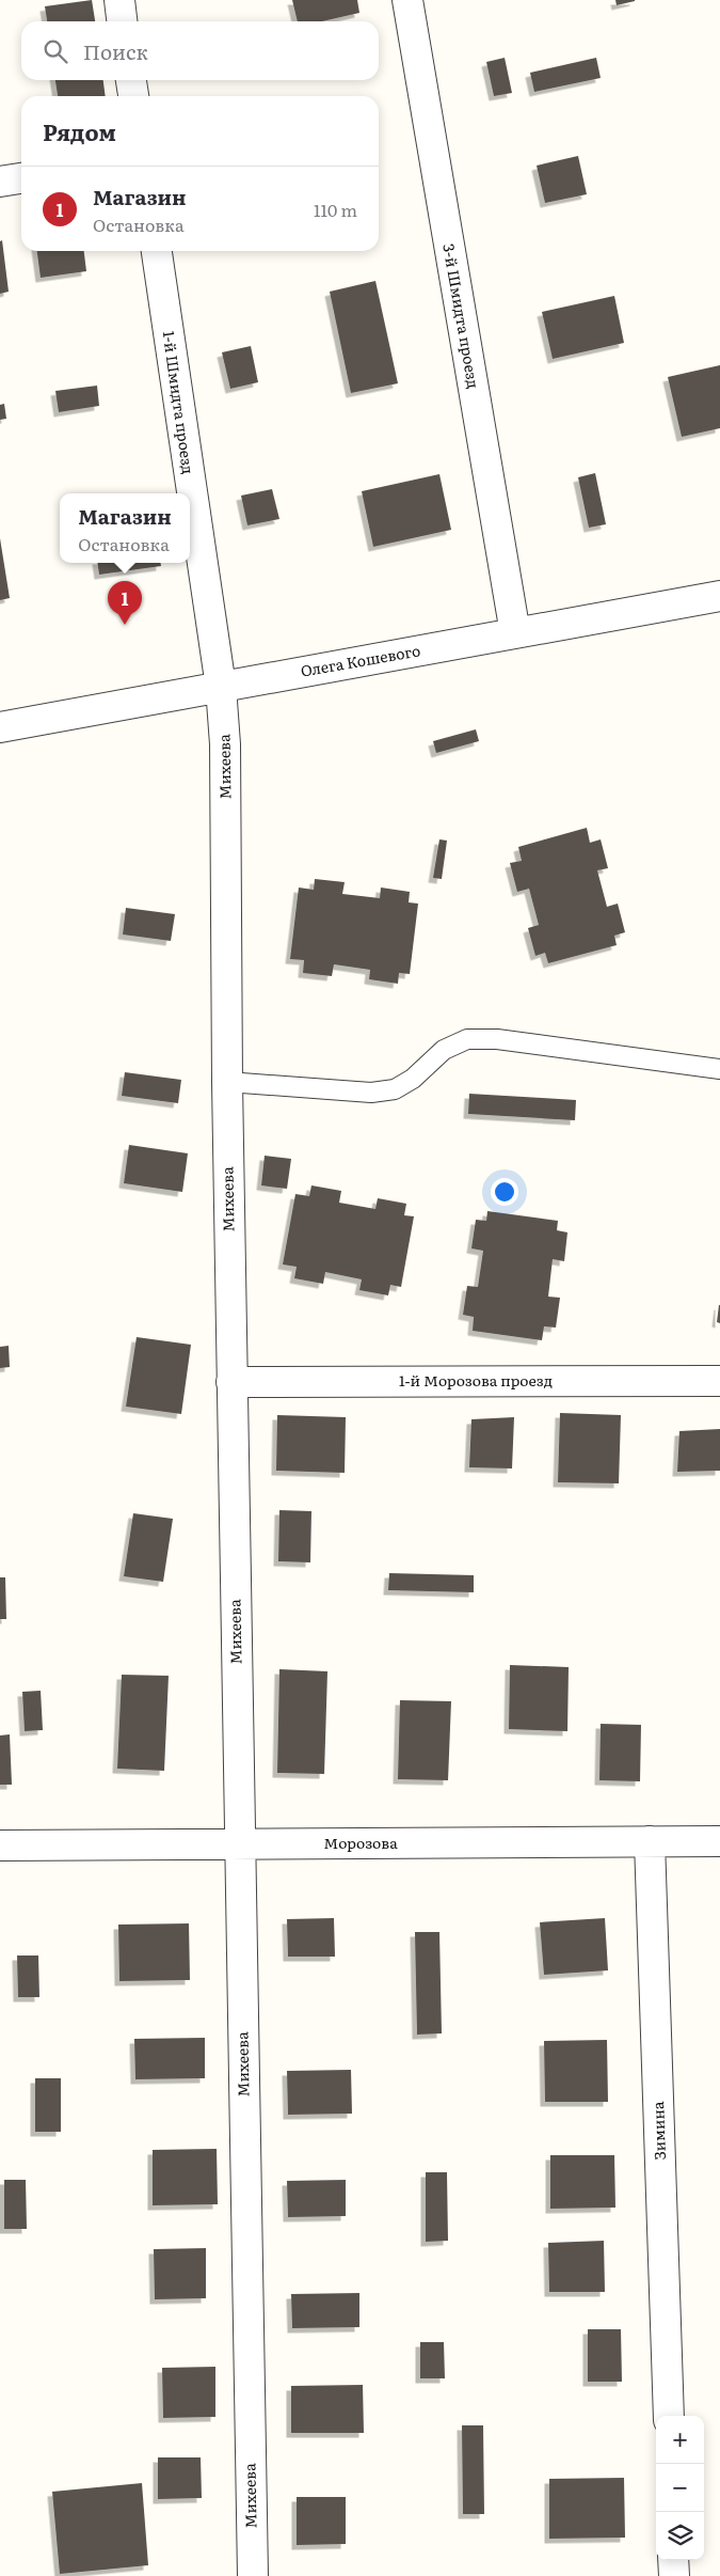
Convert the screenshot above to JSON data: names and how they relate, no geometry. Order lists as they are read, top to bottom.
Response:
{
  "streets": {
    "street": [
      "3-й Шмидта проезд",
      "1-й Шмидта проезд",
      "Олега Кошевого",
      "Михеева",
      "1-й Морозова проезд",
      "Морозова",
      "Зимина"
    ]
  },
  "crossings": [
    ["3-й Шмидта проезд", "Олега Кошевого"],
    ["1-й Шмидта проезд", "Олега Кошевого"],
    ["1-й Шмидта проезд", "Михеева"],
    ["Олега Кошевого", "Михеева"],
    ["Михеева", "1-й Морозова проезд"],
    ["Михеева", "Морозова"],
    ["Морозова", "Зимина"]
  ],
  "page": {
    "search": "Поиск",
    "heading": "Рядом",
    "list": [
      {
        "mark": "1",
        "name": "Магазин",
        "note": "Остановка",
        "value": "110 m"
      }
    ],
    "popup": ["Магазин", "Остановка"],
    "pins": "1",
    "map_buttons": ["+", "−"]
  }
}
